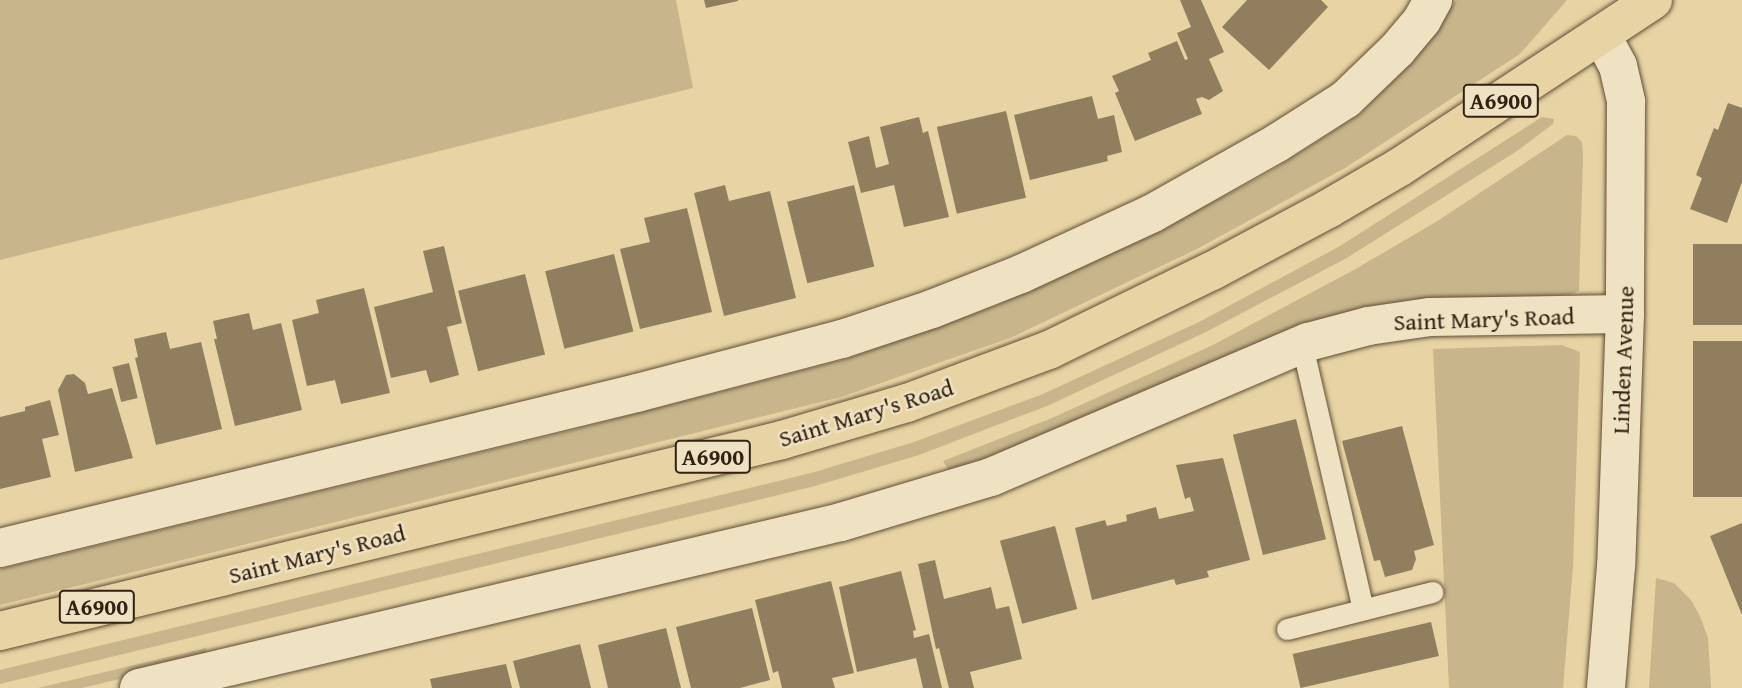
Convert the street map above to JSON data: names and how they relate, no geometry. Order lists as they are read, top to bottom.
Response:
{
  "streets": {
    "main road": ["A6900", "Saint Mary's Road"],
    "street": ["Linden Avenue"]
  },
  "crossings": [
    ["Saint Mary's Road", "Linden Avenue"]
  ]
}
